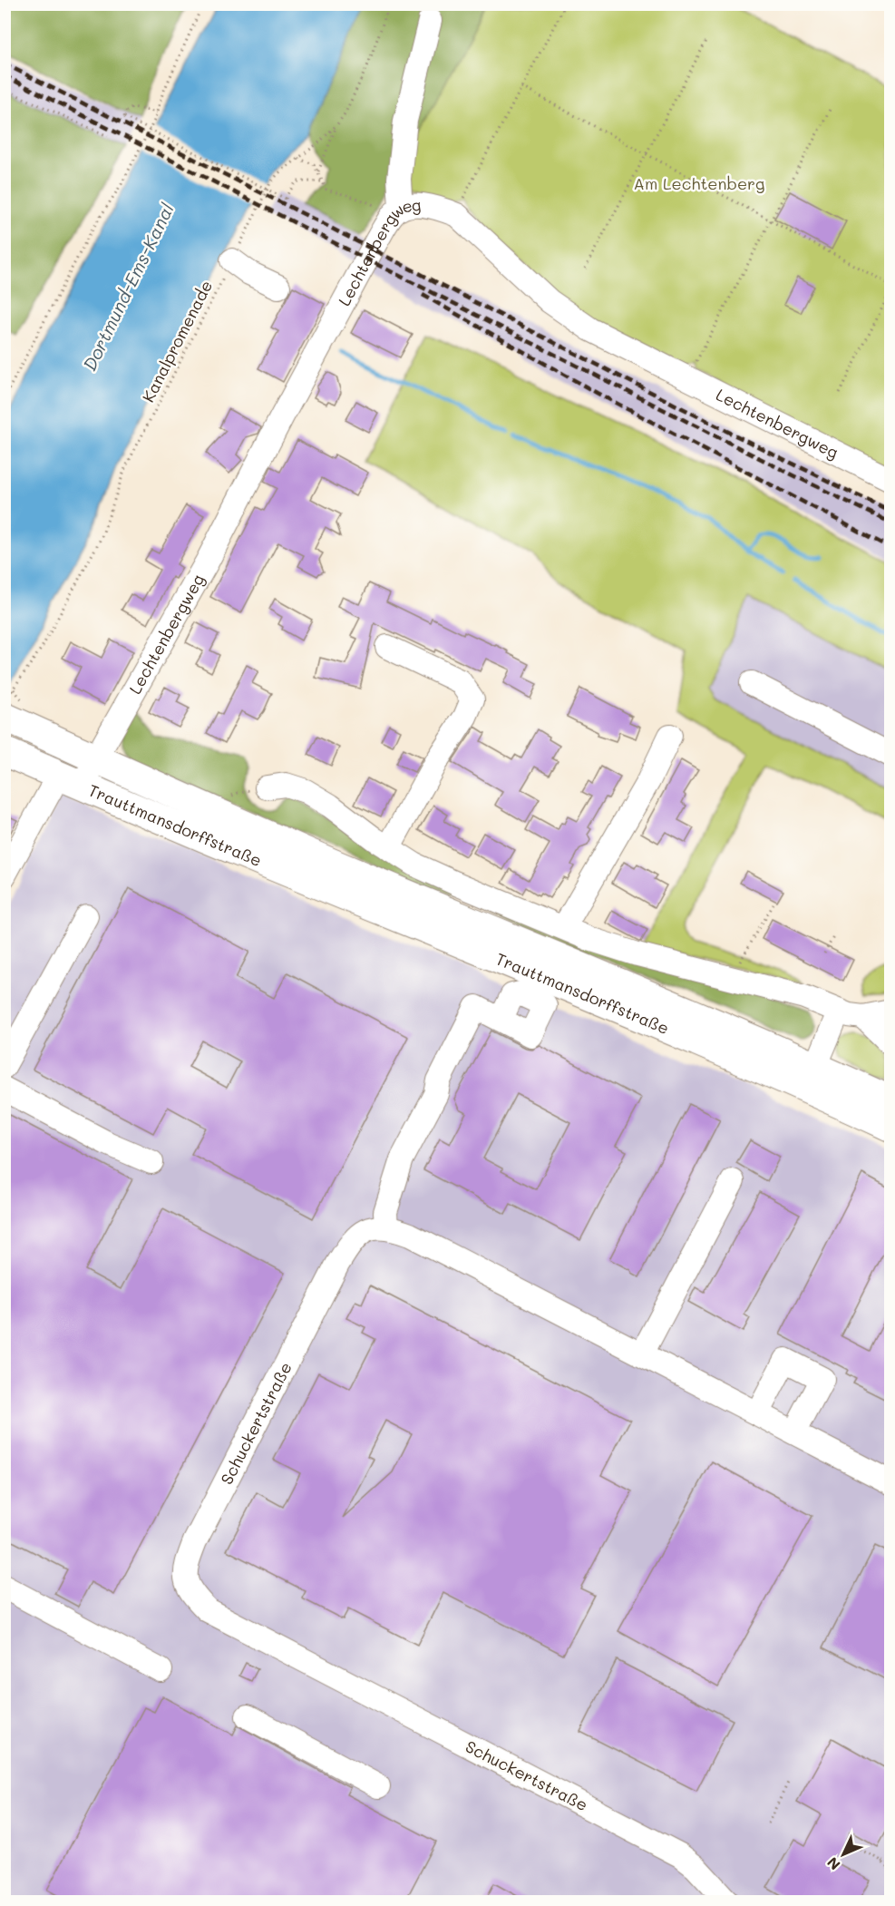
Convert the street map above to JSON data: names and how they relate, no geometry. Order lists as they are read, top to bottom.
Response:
{
  "streets": {
    "main road": ["Trauttmansdorffstraße"],
    "street": ["Lechtenbergweg", "Schuckertstraße"],
    "path": ["Kanalpromenade"]
  },
  "crossings": [
    ["Lechtenbergweg", "Trauttmansdorffstraße"]
  ],
  "water": ["Dortmund-Ems-Kanal"],
  "parks": ["Am Lechtenberg"],
  "north": "bottom left"
}
